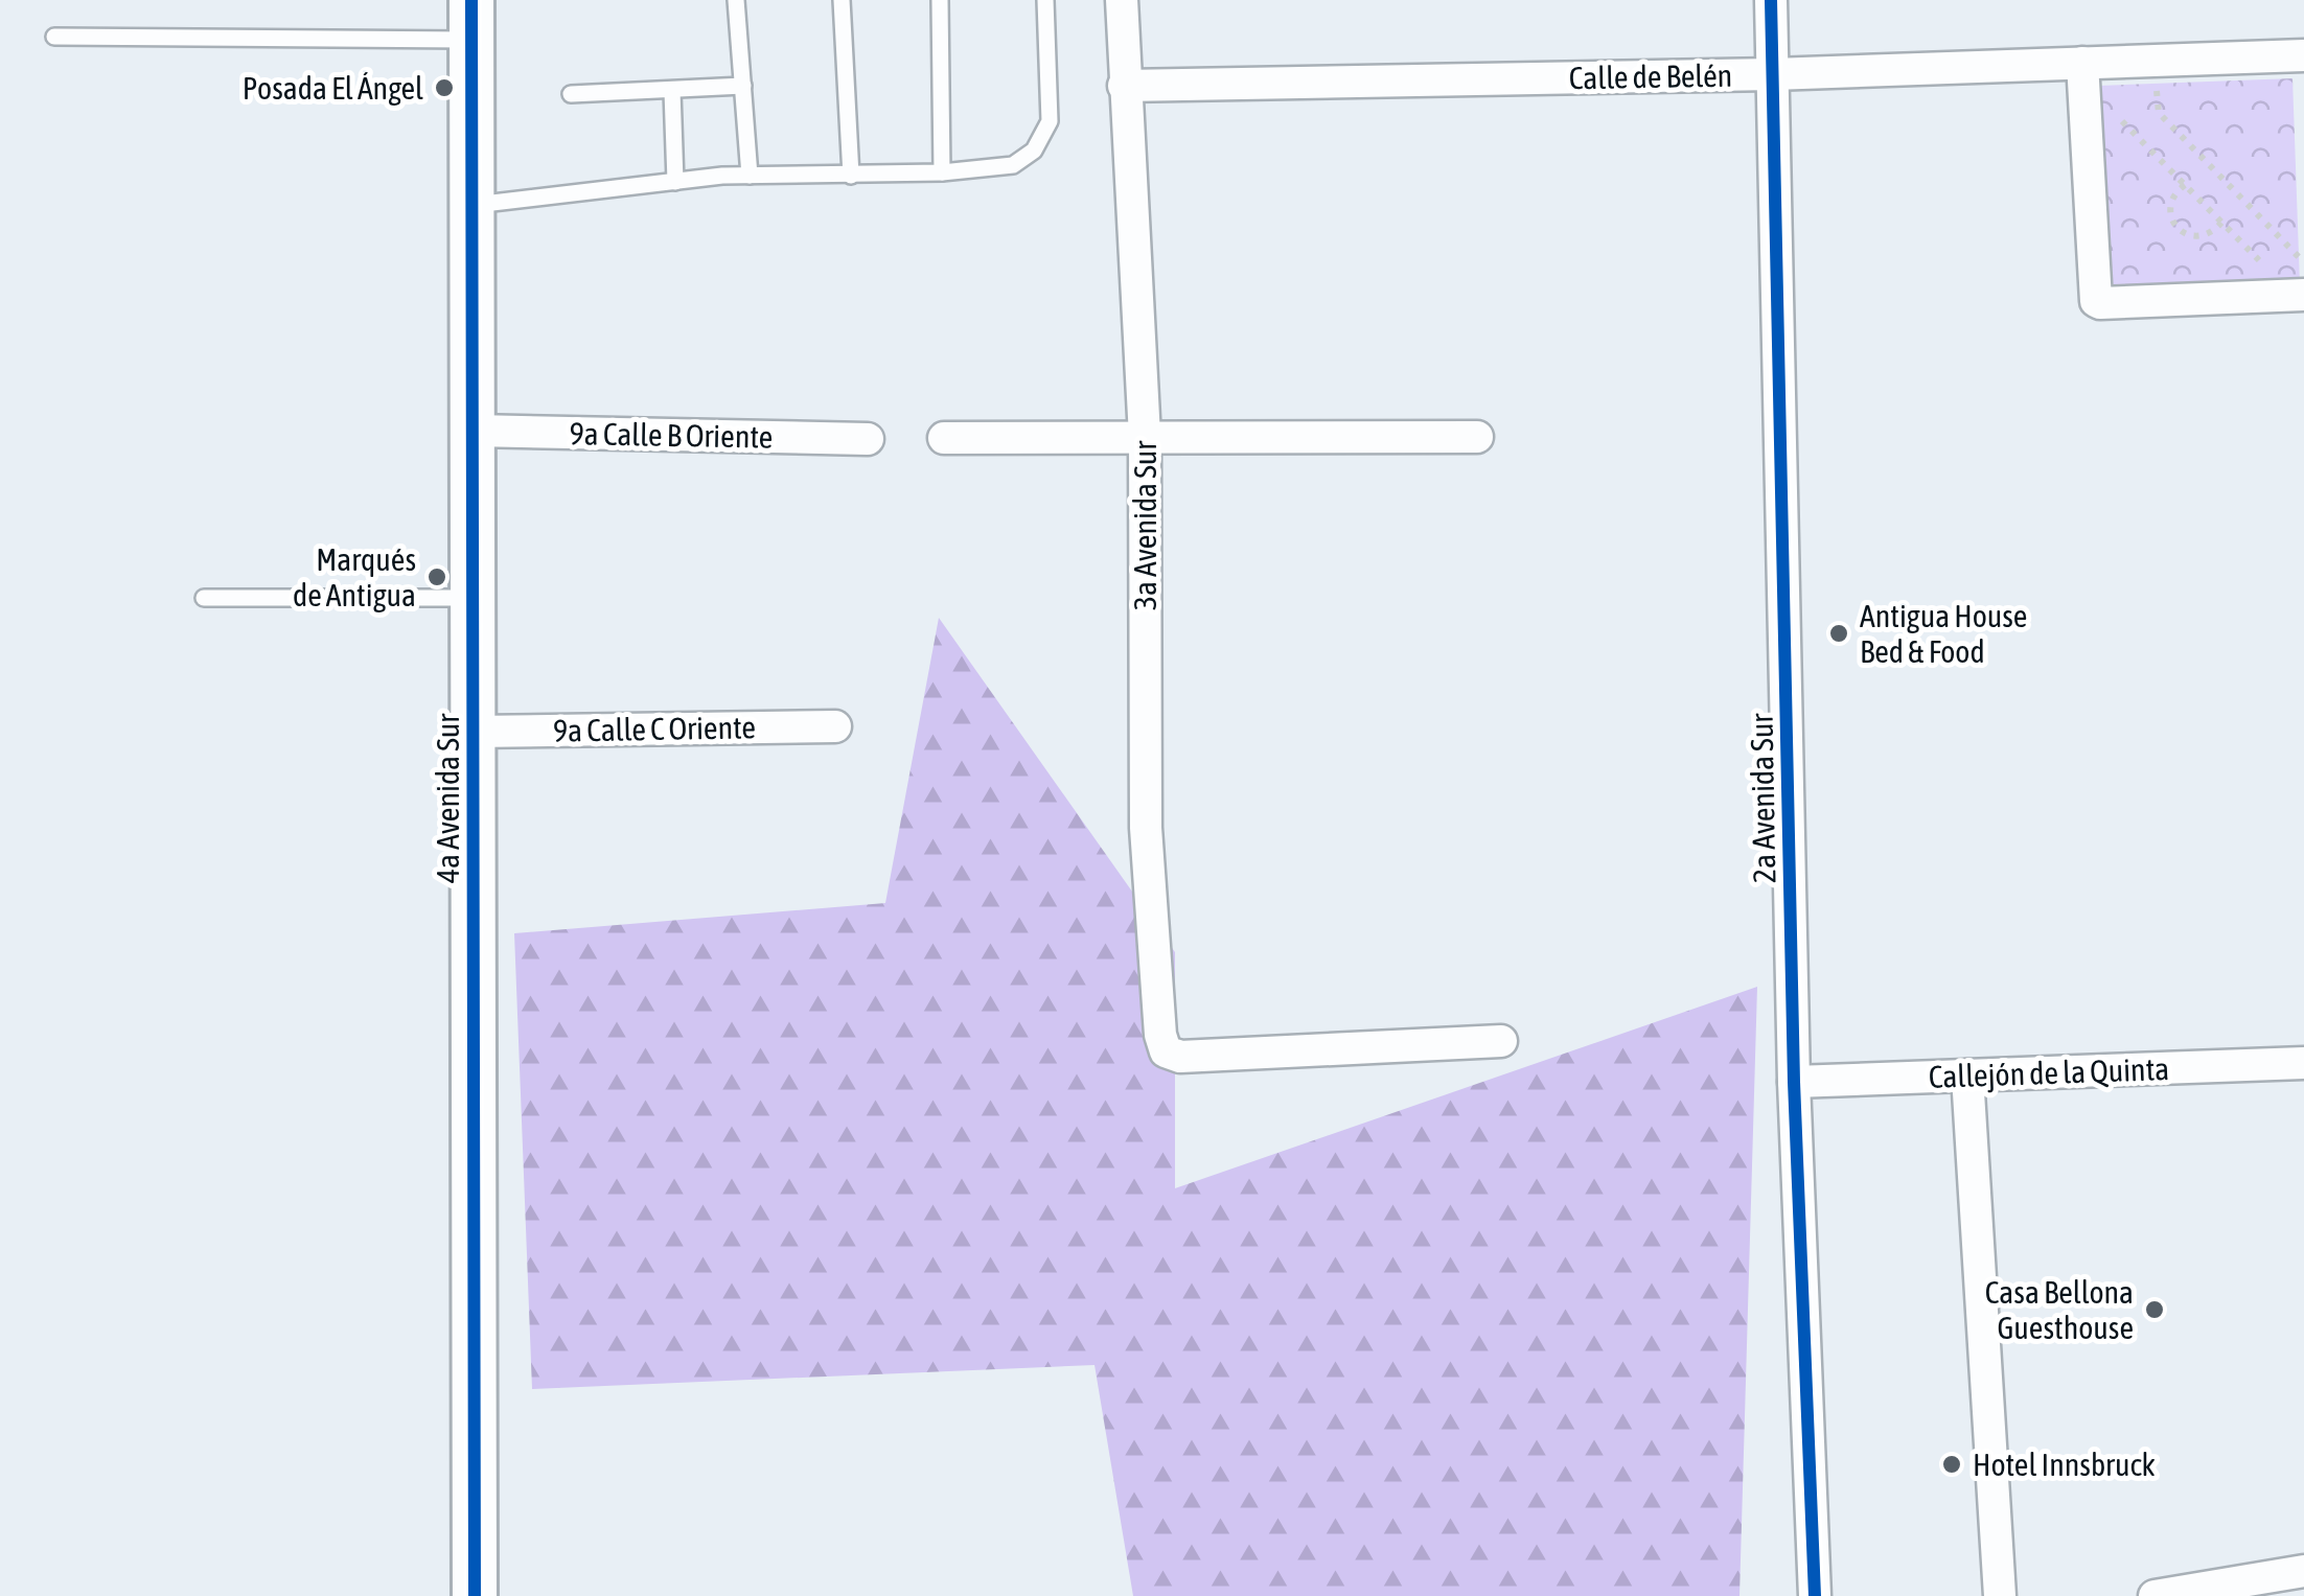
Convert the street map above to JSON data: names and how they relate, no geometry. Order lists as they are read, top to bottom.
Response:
{
  "streets": {
    "street": [
      "Calle de Belén",
      "9a Calle B Oriente",
      "3a Avenida Sur",
      "9a Calle C Oriente",
      "4a Avenida Sur",
      "2a Avenida Sur",
      "Callejón de la Quinta"
    ]
  },
  "crossings": [
    ["Calle de Belén", "3a Avenida Sur"],
    ["Calle de Belén", "2a Avenida Sur"],
    ["9a Calle B Oriente", "4a Avenida Sur"],
    ["9a Calle C Oriente", "4a Avenida Sur"],
    ["2a Avenida Sur", "Callejón de la Quinta"]
  ],
  "places": [
    "Posada El Ángel",
    "Marqués de Antigua",
    "Antigua House Bed & Food",
    "Casa Bellona Guesthouse",
    "Hotel Innsbruck"
  ]
}
